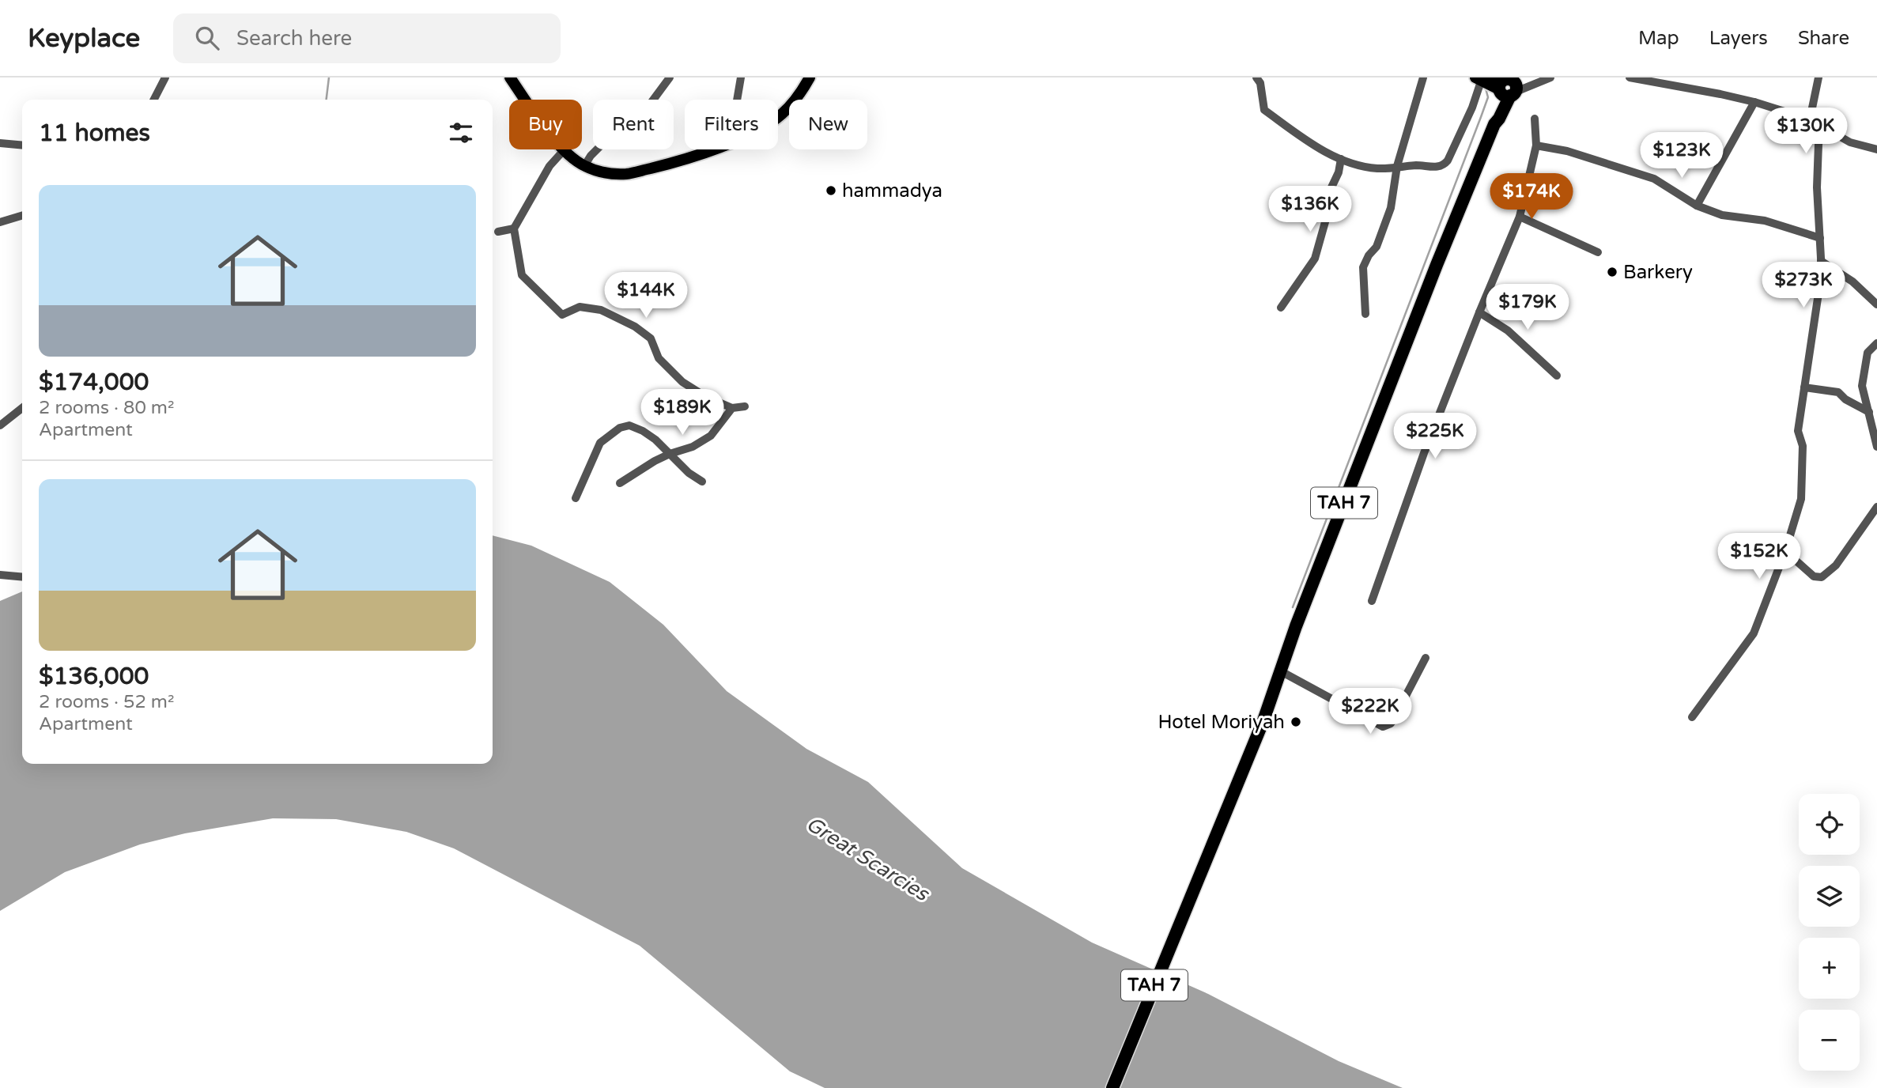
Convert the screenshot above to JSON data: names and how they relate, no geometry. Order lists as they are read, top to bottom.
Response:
{
  "streets": {
    "highway": ["TAH 7"]
  },
  "water": ["Great Scarcies"],
  "places": ["hammadya", "Barkery", "Hotel Moriyah"],
  "page": {
    "header": "Keyplace",
    "search": "Search here",
    "nav": ["Map", "Layers", "Share"],
    "chip": [
      "Buy",
      "Rent",
      "Filters",
      "New"
    ],
    "heading": "11 homes",
    "price": [
      "$130K",
      "$123K",
      "$174K",
      "$136K",
      "$273K",
      "$144K",
      "$179K",
      "$189K",
      "$225K",
      "$152K",
      "$222K"
    ],
    "list": [
      {
        "name": "$174,000",
        "note": "2 rooms · 80 m² · Apartment"
      },
      {
        "name": "$136,000",
        "note": "2 rooms · 52 m² · Apartment"
      }
    ],
    "map_buttons": ["+", "−"]
  }
}
